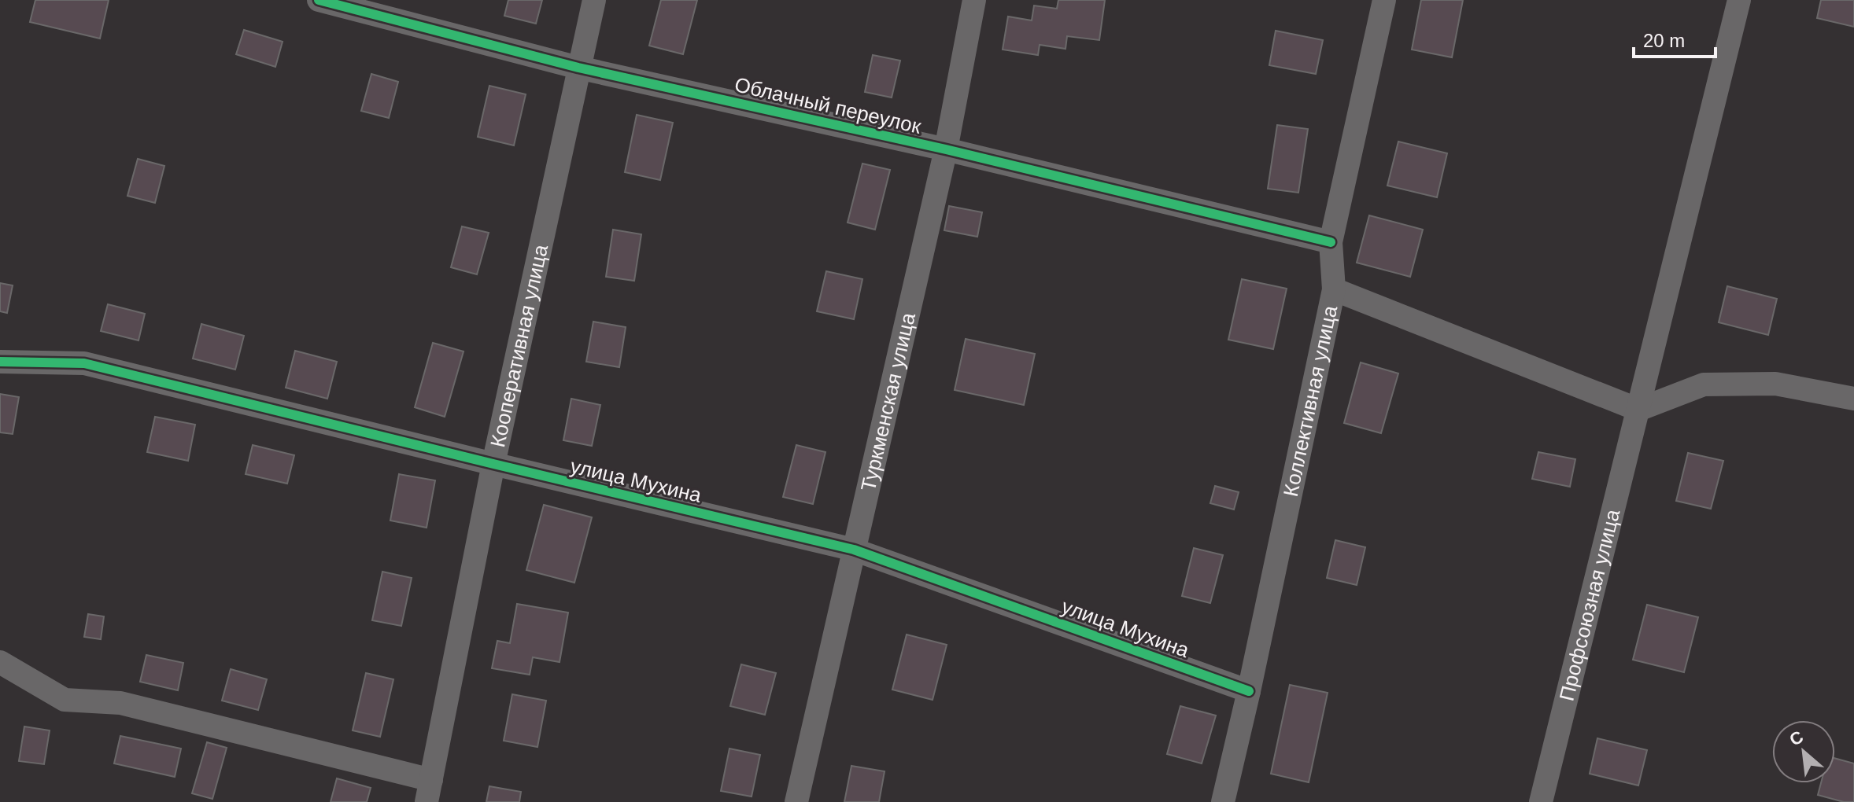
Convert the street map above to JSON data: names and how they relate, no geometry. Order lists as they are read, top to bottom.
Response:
{
  "streets": {
    "street": [
      "Облачный переулок",
      "Кооперативная улица",
      "Коллективная улица",
      "Туркменская улица",
      "улица Мухина",
      "Профсоюзная улица"
    ]
  },
  "crossings": [
    ["Облачный переулок", "Кооперативная улица"],
    ["Облачный переулок", "Коллективная улица"],
    ["Облачный переулок", "Туркменская улица"],
    ["Кооперативная улица", "улица Мухина"],
    ["Коллективная улица", "улица Мухина"],
    ["Туркменская улица", "улица Мухина"]
  ],
  "scale_bar": "20 m",
  "north": "top left"
}
